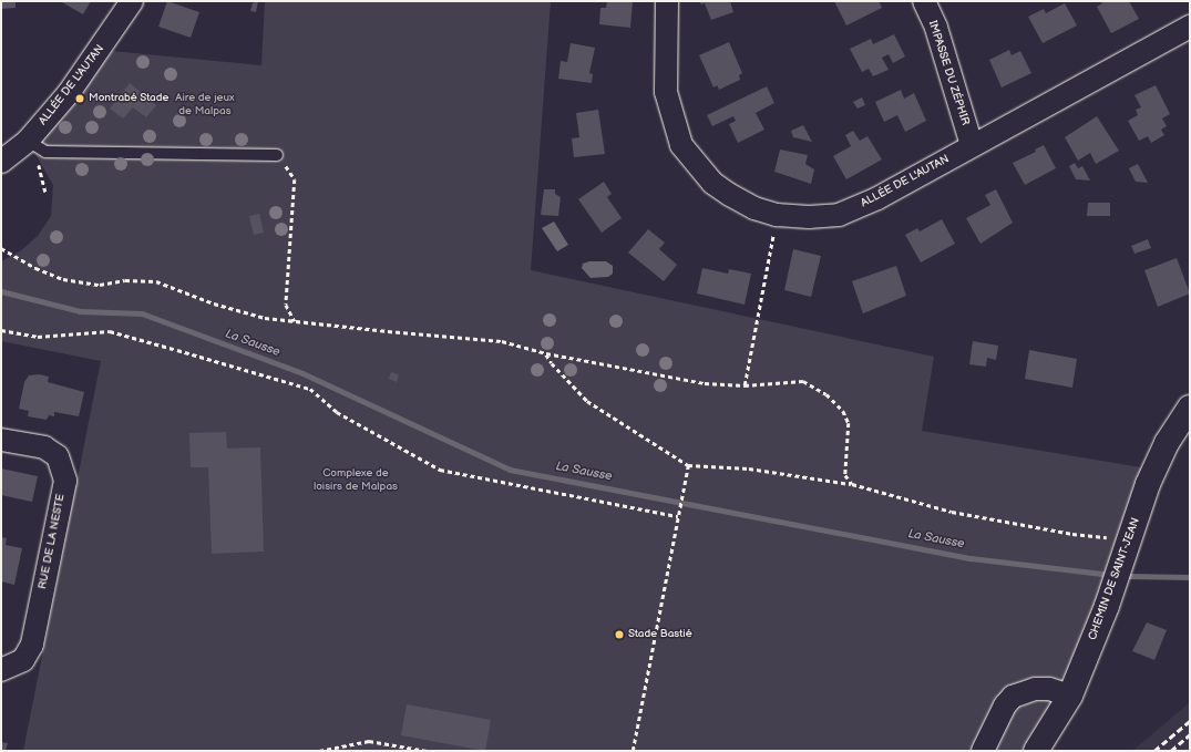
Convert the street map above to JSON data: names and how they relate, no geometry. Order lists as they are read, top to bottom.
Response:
{
  "streets": {
    "street": [
      "IMPASSE DU ZÉPHIR",
      "ALLÉE DE L'AUTAN",
      "RUE DE LA NESTE",
      "CHEMIN DE SAINT-JEAN"
    ]
  },
  "crossings": [
    ["IMPASSE DU ZÉPHIR", "ALLÉE DE L'AUTAN"]
  ],
  "water": ["La Sausse"],
  "parks": ["Aire de jeux de Malpas", "Complexe de loisirs de Malpas"],
  "places": ["Montrabé Stade", "Stade Bastié"]
}
